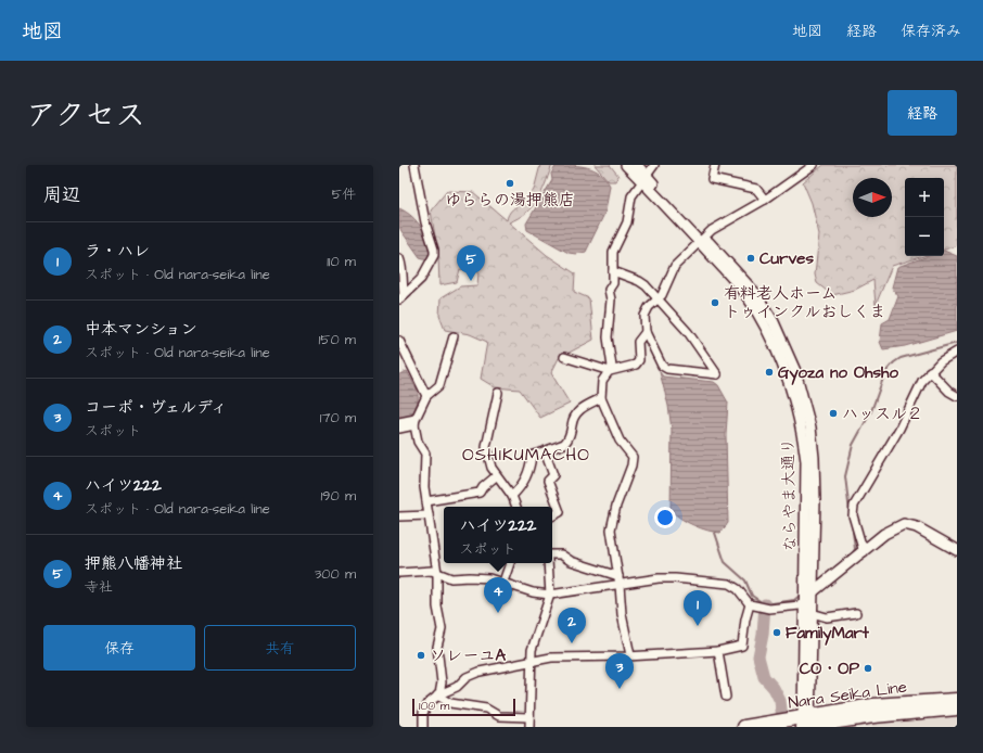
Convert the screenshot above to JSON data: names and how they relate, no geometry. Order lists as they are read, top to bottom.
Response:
{
  "streets": {
    "main road": ["Nara Seika Line"],
    "street": ["ならやま大通り"]
  },
  "crossings": [
    ["ならやま大通り", "Nara Seika Line"]
  ],
  "districts": ["OSHIKUMACHO"],
  "places": [
    "ゆららの湯押熊店",
    "Curves",
    "有料老人ホーム トゥインクルおしくま",
    "Gyoza no Ohsho",
    "ハッスル２",
    "FamilyMart",
    "ソレーユA",
    "CO・OP"
  ],
  "scale_bar": "100 m",
  "north": "right",
  "page": {
    "header": "地図",
    "nav": ["地図", "経路", "保存済み"],
    "title": "アクセス",
    "buttons": [
      "経路",
      ["保存", "共有"]
    ],
    "heading": ["周辺", "5件"],
    "map_buttons": ["+", "−"],
    "list": [
      {
        "mark": "1",
        "name": "ラ・ハレ",
        "note": "スポット · Old nara-seika line",
        "value": "110 m"
      },
      {
        "mark": "2",
        "name": "中本マンション",
        "note": "スポット · Old nara-seika line",
        "value": "150 m"
      },
      {
        "mark": "3",
        "name": "コーポ・ヴェルディ",
        "note": "スポット",
        "value": "170 m"
      },
      {
        "mark": "4",
        "name": "ハイツ222",
        "note": "スポット · Old nara-seika line",
        "value": "190 m"
      },
      {
        "mark": "5",
        "name": "押熊八幡神社",
        "note": "寺社",
        "value": "300 m"
      }
    ],
    "pins": [
      "5",
      "4",
      "1",
      "2",
      "3"
    ],
    "popup": ["ハイツ222", "スポット"],
    "scale": "100 m"
  }
}
